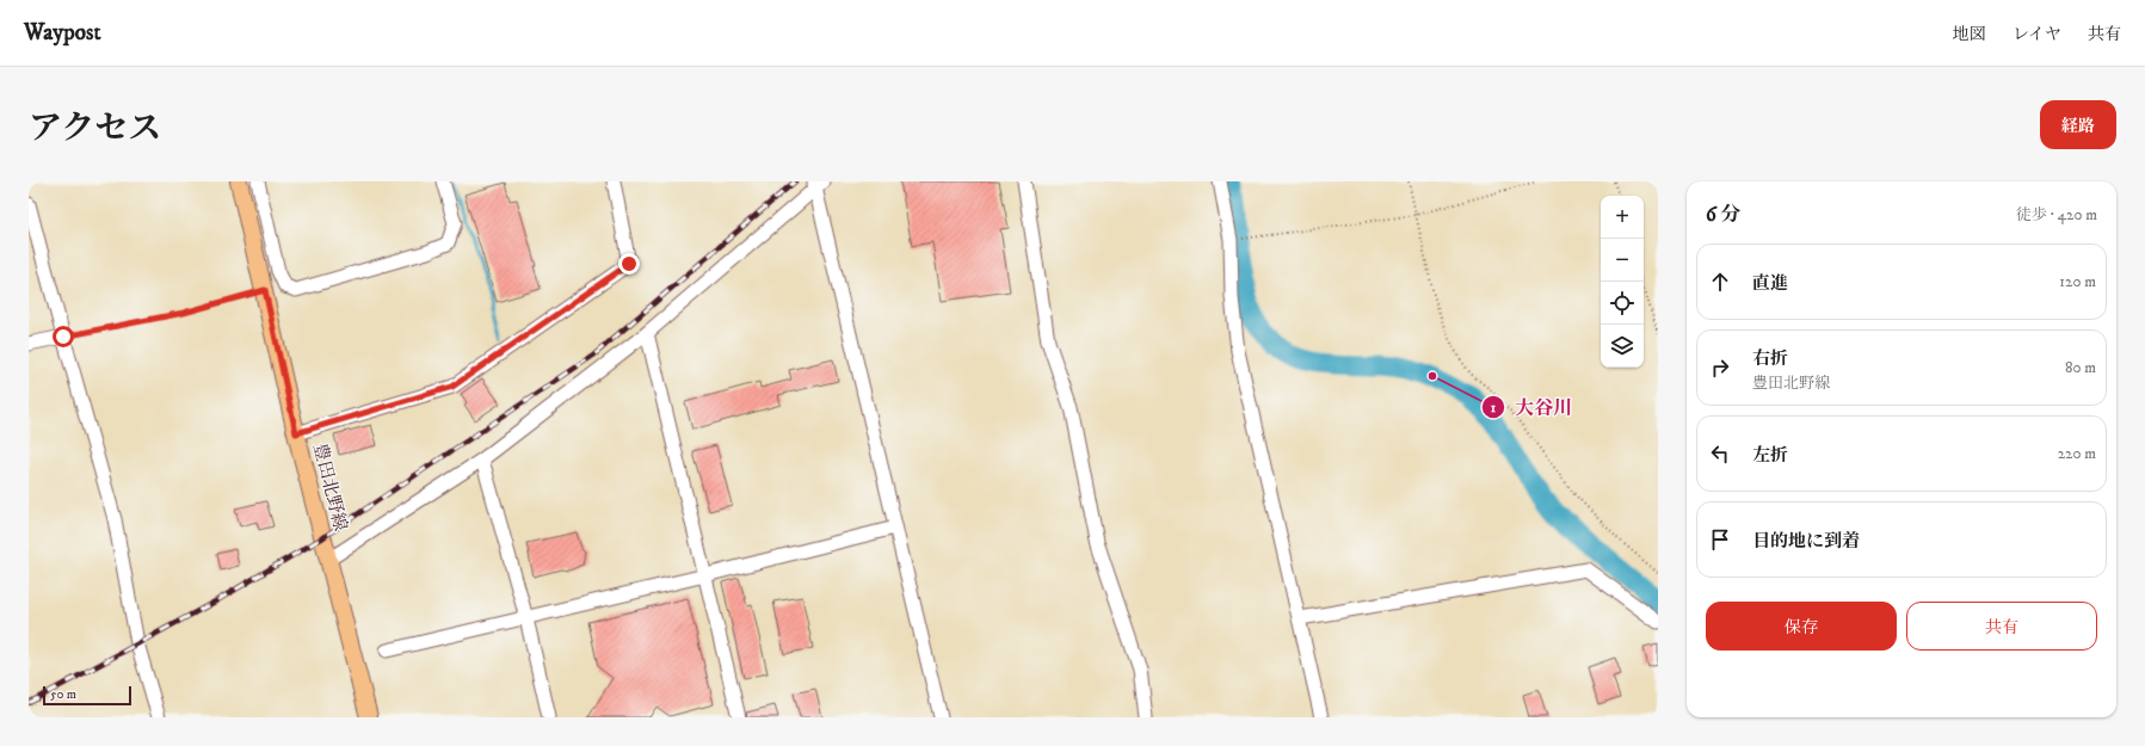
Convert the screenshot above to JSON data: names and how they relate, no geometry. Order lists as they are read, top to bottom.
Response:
{
  "streets": {
    "main road": ["豊田北野線"]
  },
  "places": ["大谷川"],
  "scale_bar": "50 m",
  "page": {
    "header": "Waypost",
    "nav": ["地図", "レイヤ", "共有"],
    "title": "アクセス",
    "buttons": [
      "経路",
      ["保存", "共有"]
    ],
    "heading": ["6 分", "徒歩 · 420 m"],
    "map_buttons": ["+", "−"],
    "list": [
      ["直進", "120 m"],
      ["右折", "豊田北野線", "80 m"],
      ["左折", "220 m"],
      "目的地に到着"
    ],
    "scale": "50 m"
  }
}
